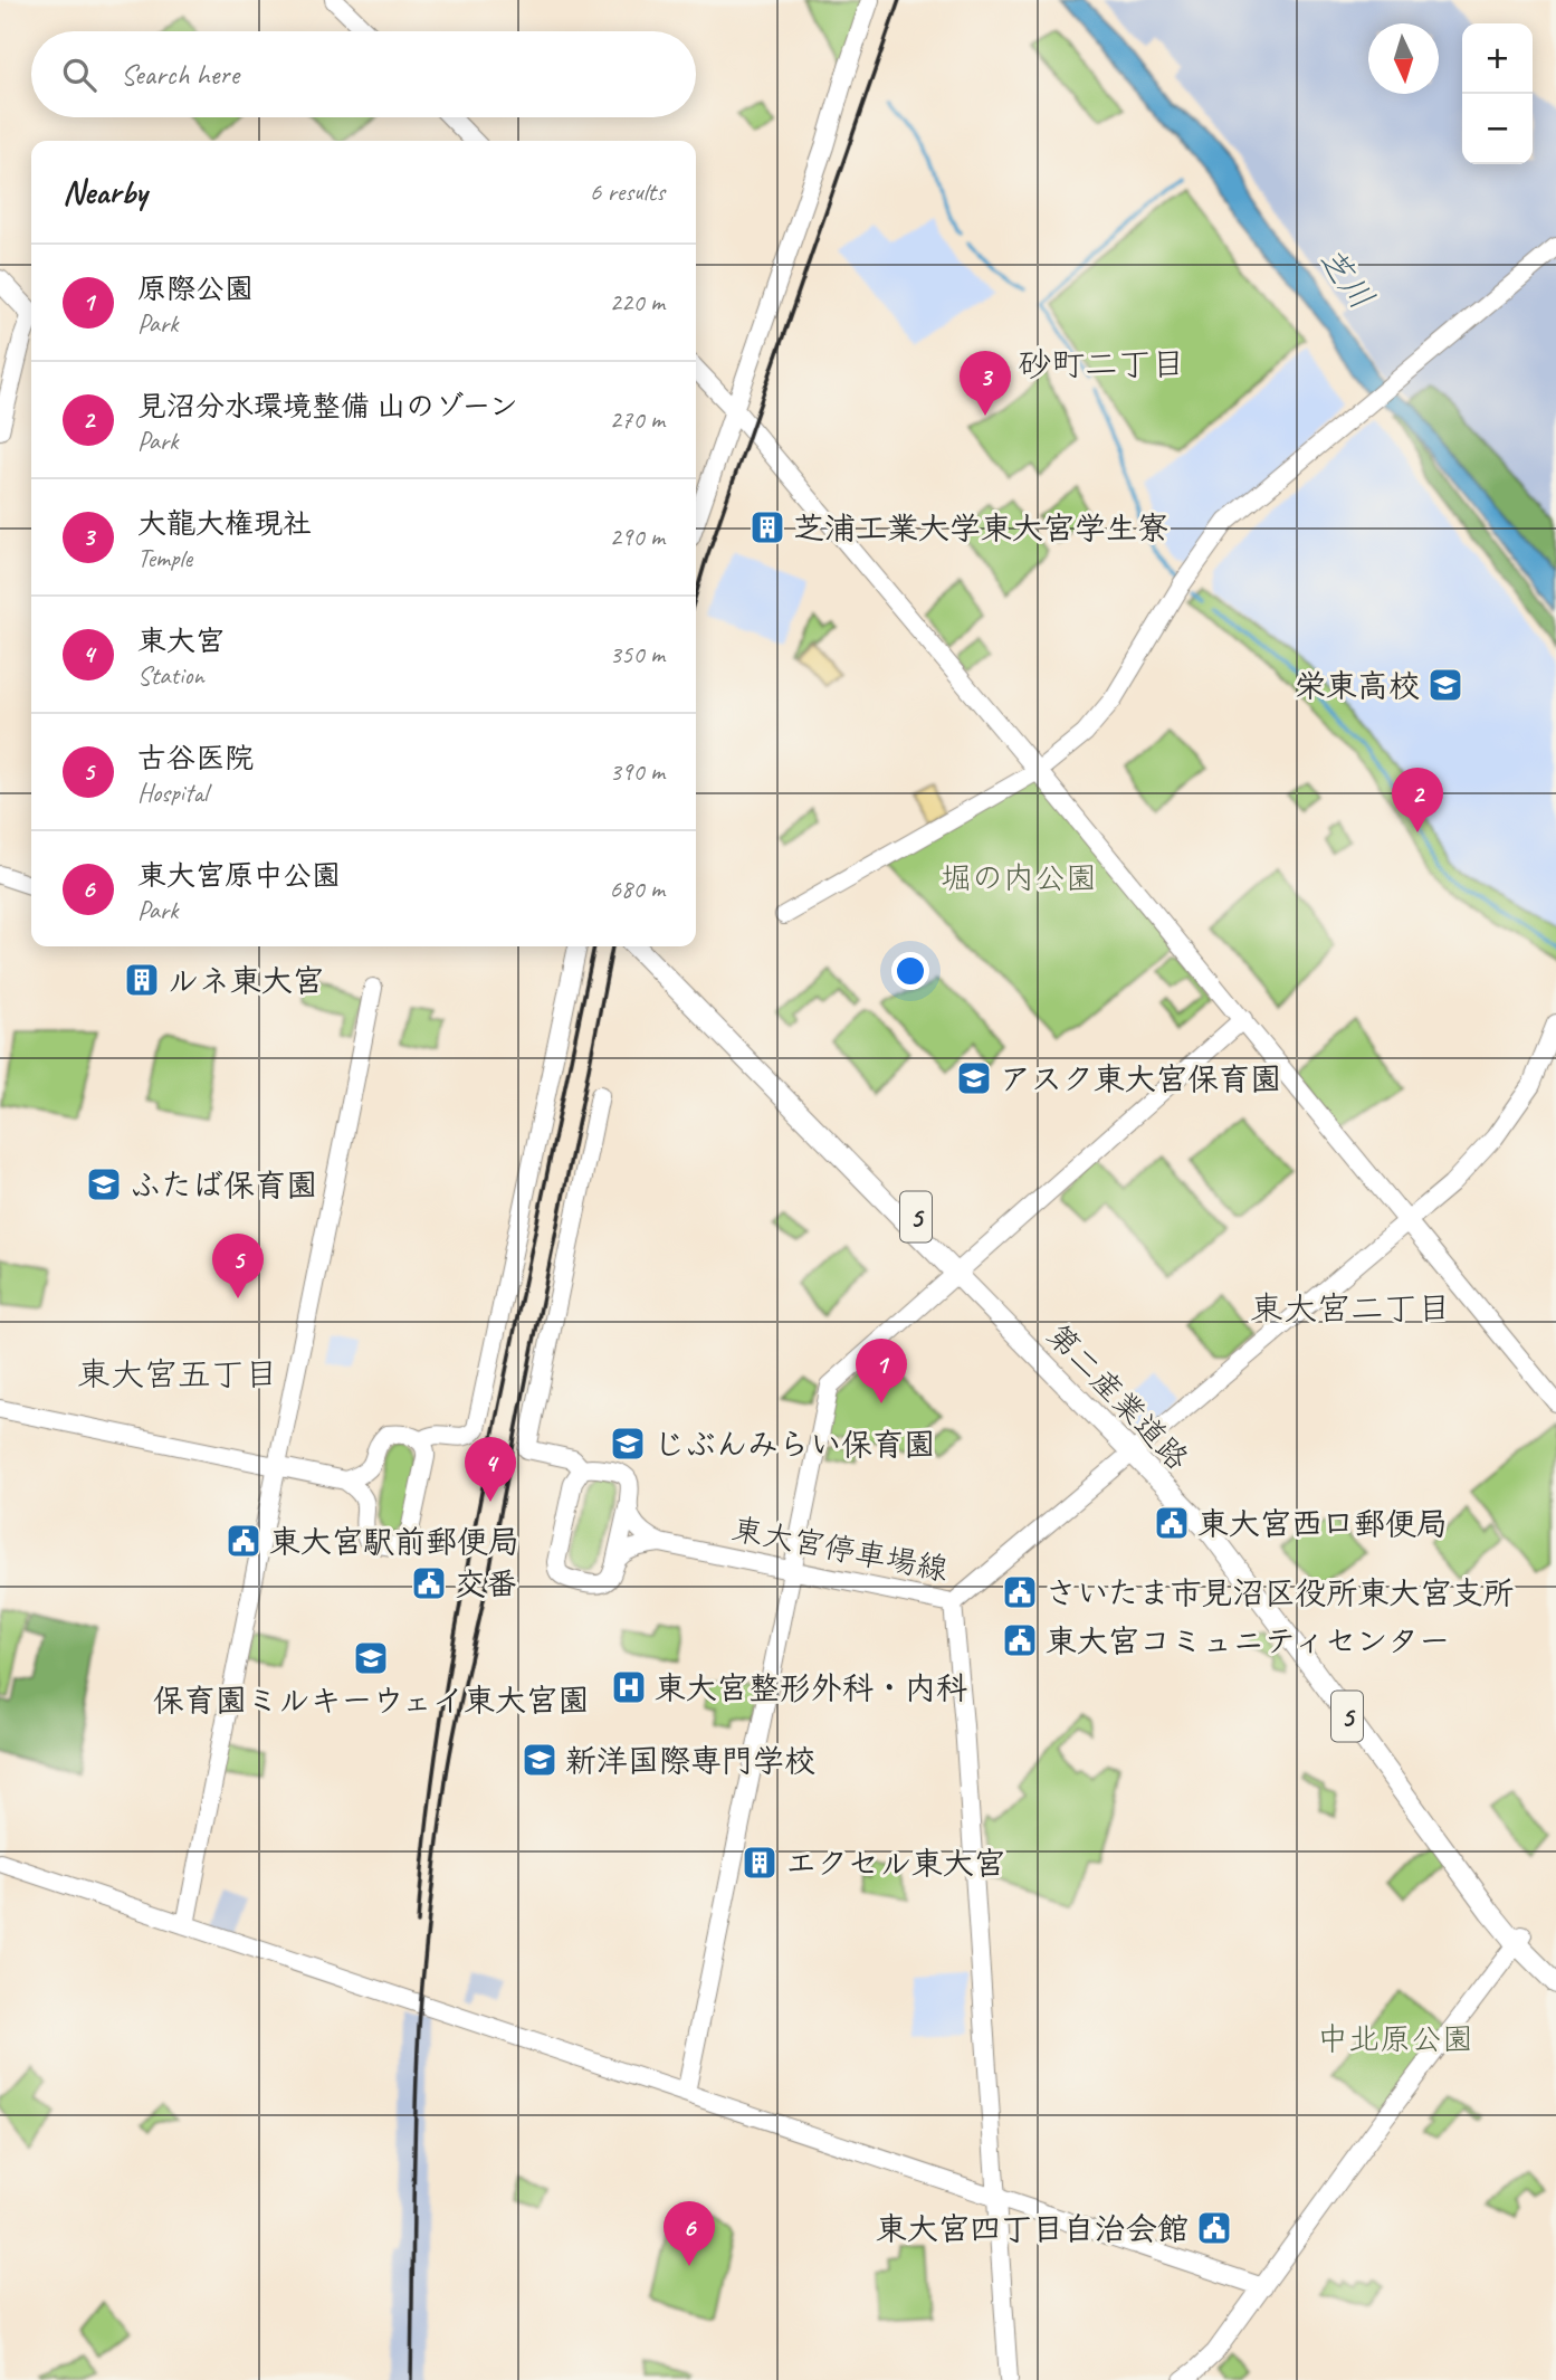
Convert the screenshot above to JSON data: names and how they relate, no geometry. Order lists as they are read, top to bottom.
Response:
{
  "streets": {
    "main road": ["5", "第二産業道路"],
    "street": ["東大宮停車場線"]
  },
  "crossings": [
    ["5", "第二産業道路"],
    ["第二産業道路", "東大宮停車場線"]
  ],
  "districts": ["砂町二丁目", "東大宮二丁目", "東大宮五丁目"],
  "water": ["芝川"],
  "parks": ["堀の内公園", "中北原公園"],
  "places": {
    "building": ["芝浦工業大学東大宮学生寮", "ルネ東大宮", "エクセル東大宮"],
    "school or university": [
      "栄東高校",
      "アスク東大宮保育園",
      "ふたば保育園",
      "じぶんみらい保育園",
      "保育園ミルキーウェイ東大宮園",
      "新洋国際専門学校"
    ],
    "public building": [
      "東大宮西口郵便局",
      "東大宮駅前郵便局",
      "交番",
      "さいたま市見沼区役所東大宮支所",
      "東大宮コミュニティセンター",
      "東大宮四丁目自治会館"
    ],
    "hospital": ["東大宮整形外科・内科"]
  },
  "north": "bottom",
  "page": {
    "map_buttons": ["+", "−"],
    "search": "Search here",
    "heading": ["Nearby", "6 results"],
    "list": [
      {
        "mark": "1",
        "name": "原際公園",
        "note": "Park",
        "value": "220 m"
      },
      {
        "mark": "2",
        "name": "見沼分水環境整備 山のゾーン",
        "note": "Park",
        "value": "270 m"
      },
      {
        "mark": "3",
        "name": "大龍大権現社",
        "note": "Temple",
        "value": "290 m"
      },
      {
        "mark": "4",
        "name": "東大宮",
        "note": "Station",
        "value": "350 m"
      },
      {
        "mark": "5",
        "name": "古谷医院",
        "note": "Hospital",
        "value": "390 m"
      },
      {
        "mark": "6",
        "name": "東大宮原中公園",
        "note": "Park",
        "value": "680 m"
      }
    ],
    "pins": [
      "3",
      "2",
      "5",
      "1",
      "4",
      "6"
    ]
  }
}
